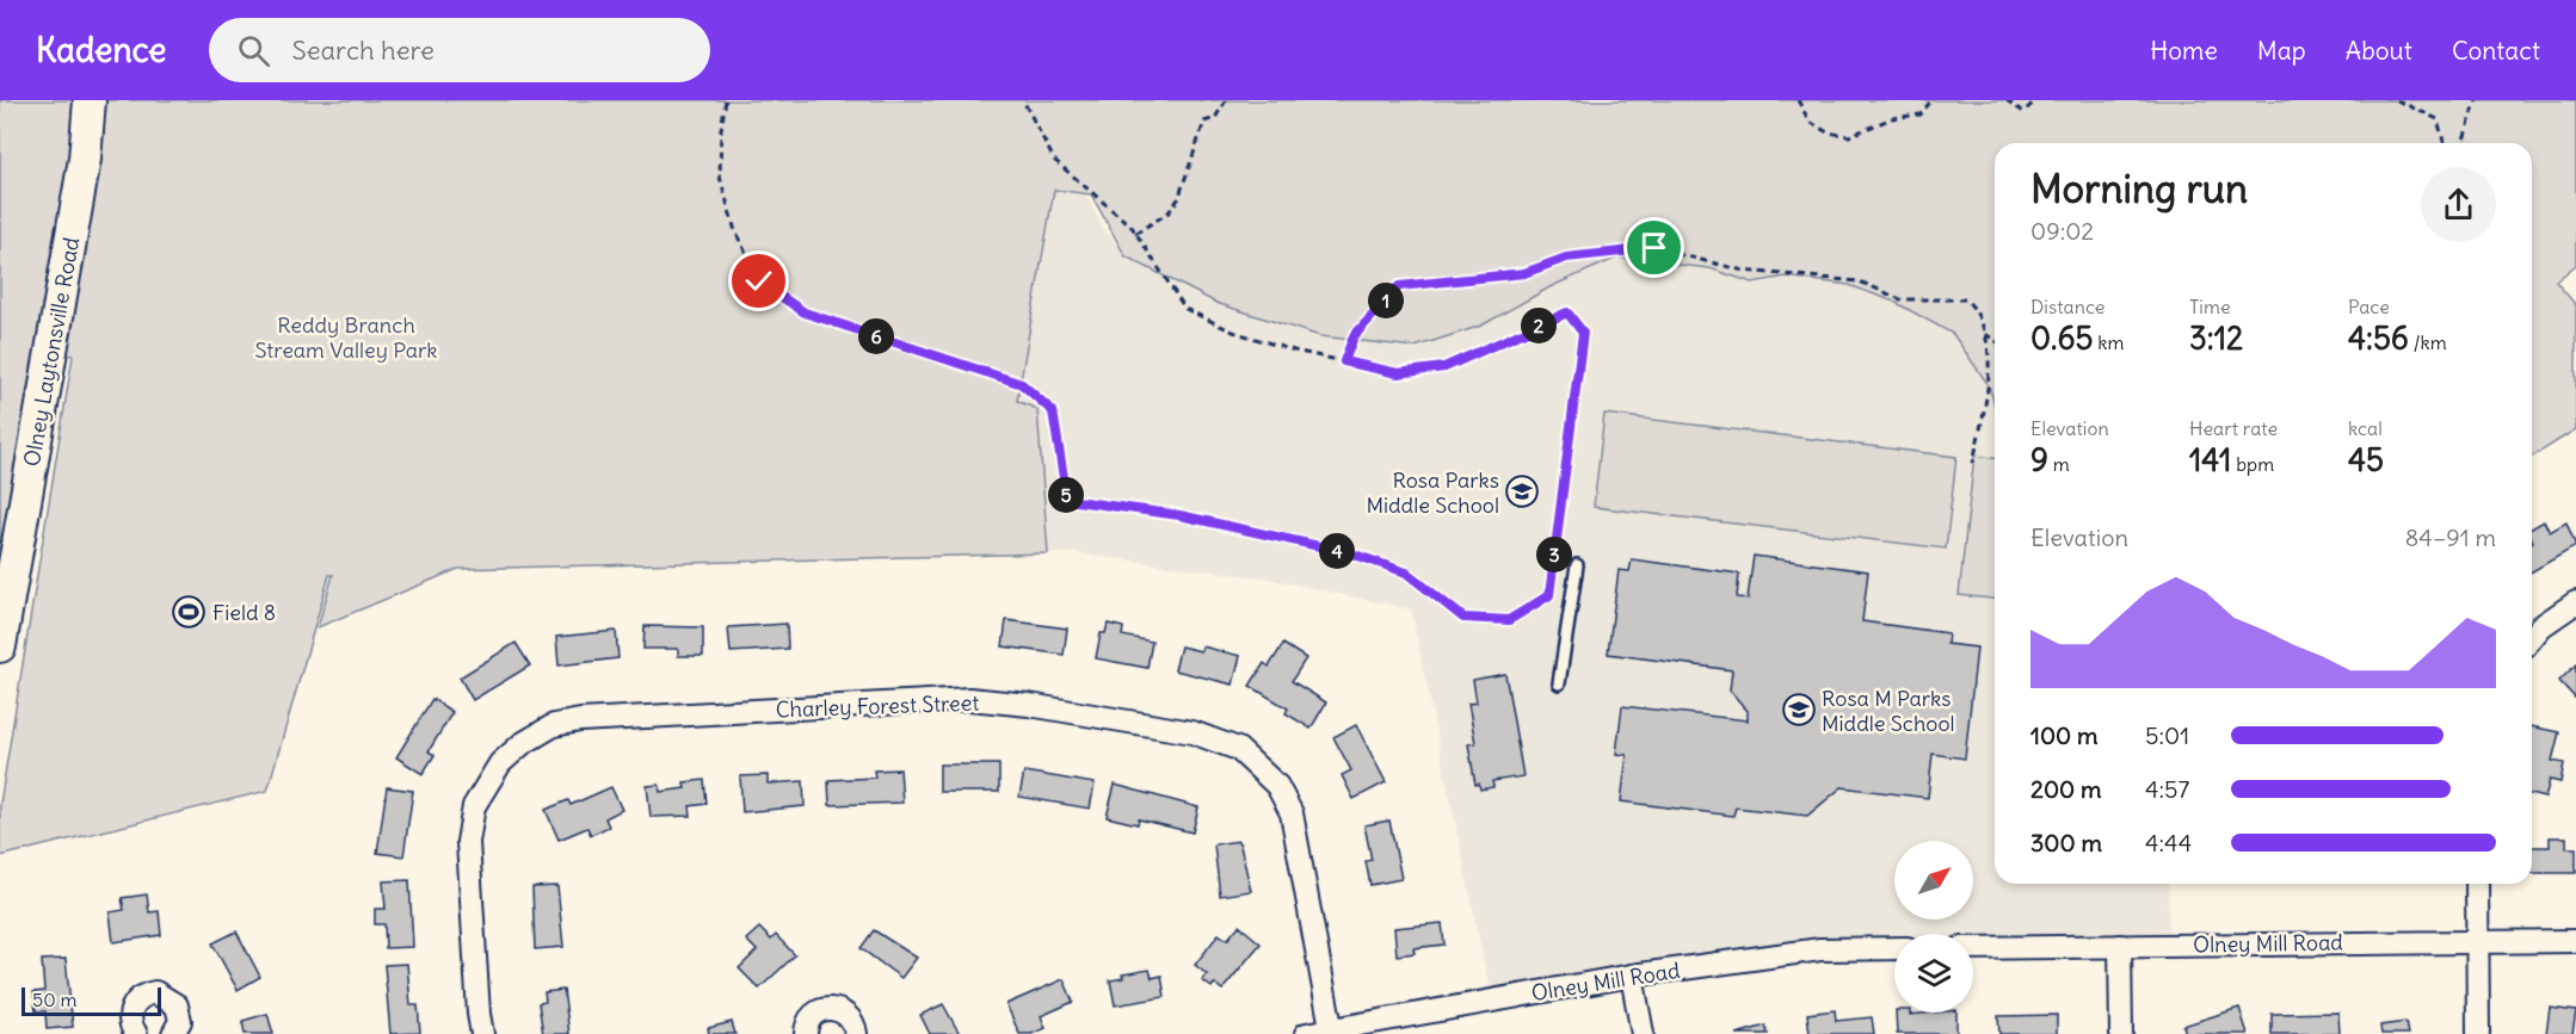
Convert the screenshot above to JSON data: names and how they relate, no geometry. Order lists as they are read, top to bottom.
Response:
{
  "streets": {
    "main road": ["Olney Laytonsville Road"],
    "street": ["Charley Forest Street", "Olney Mill Road"]
  },
  "crossings": [
    ["Charley Forest Street", "Olney Mill Road"]
  ],
  "parks": ["Reddy Branch Stream Valley Park"],
  "places": {
    "school or university": ["Rosa Parks Middle School", "Rosa M Parks Middle School"],
    "sports": ["Field 8"]
  },
  "scale_bar": "50 m",
  "north": "top right",
  "page": {
    "header": "Kadence",
    "search": "Search here",
    "nav": [
      "Home",
      "Map",
      "About",
      "Contact"
    ],
    "heading": ["Morning run", "09:02"],
    "stats": [
      ["Distance", "0.65 km"],
      ["Time", "3:12"],
      ["Pace", "4:56 /km"],
      ["Elevation", "9 m"],
      ["Heart rate", "141 bpm"],
      ["kcal", "45"]
    ],
    "pins": [
      "1",
      "2",
      "6",
      "5",
      "4",
      "3"
    ],
    "chart": ["Elevation", "84–91 m"],
    "list": [
      {
        "name": "100 m",
        "note": "5:01"
      },
      {
        "name": "200 m",
        "note": "4:57"
      },
      {
        "name": "300 m",
        "note": "4:44"
      }
    ],
    "scale": "50 m"
  }
}
